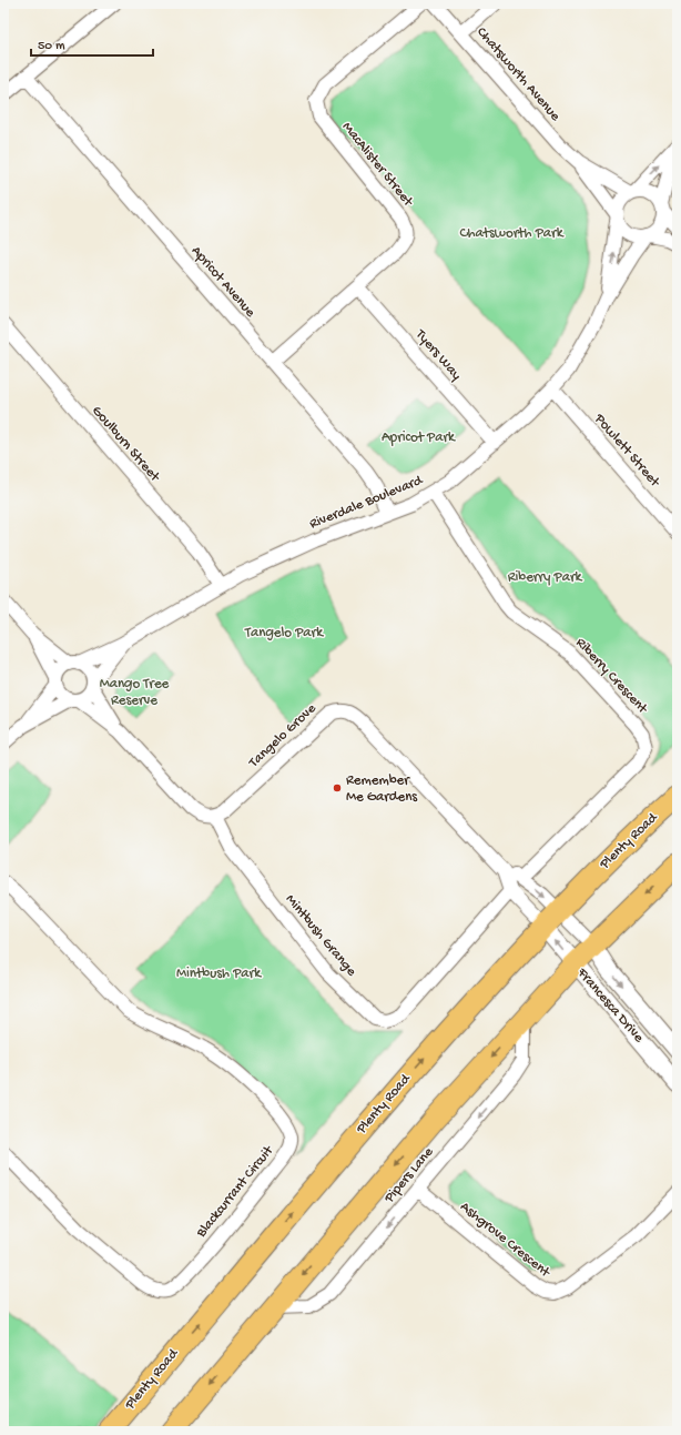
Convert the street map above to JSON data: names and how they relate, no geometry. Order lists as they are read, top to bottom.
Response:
{
  "streets": {
    "highway": ["Plenty Road"],
    "street": [
      "Chatsworth Avenue",
      "MacAlister Street",
      "Apricot Avenue",
      "Tyers Way",
      "Goulburn Street",
      "Powlett Street",
      "Riverdale Boulevard",
      "Riberry Crescent",
      "Tangelo Grove",
      "Mintbush Grange",
      "Francesca Drive",
      "Pipers Lane",
      "Blackcurrant Circuit",
      "Ashgrove Crescent"
    ]
  },
  "crossings": [
    ["Chatsworth Avenue", "Riverdale Boulevard"],
    ["MacAlister Street", "Apricot Avenue"],
    ["MacAlister Street", "Tyers Way"],
    ["Apricot Avenue", "Riverdale Boulevard"],
    ["Tyers Way", "Riverdale Boulevard"],
    ["Goulburn Street", "Riverdale Boulevard"],
    ["Powlett Street", "Riverdale Boulevard"],
    ["Riverdale Boulevard", "Riberry Crescent"],
    ["Riberry Crescent", "Tangelo Grove"],
    ["Tangelo Grove", "Plenty Road"],
    ["Tangelo Grove", "Mintbush Grange"],
    ["Tangelo Grove", "Francesca Drive"],
    ["Plenty Road", "Francesca Drive"],
    ["Pipers Lane", "Ashgrove Crescent"]
  ],
  "one_way": ["Pipers Lane"],
  "parks": [
    "Chatsworth Park",
    "Apricot Park",
    "Riberry Park",
    "Tangelo Park",
    "Mango Tree Reserve",
    "Mintbush Park"
  ],
  "places": ["Remember Me Gardens"],
  "scale_bar": "50 m"
}
